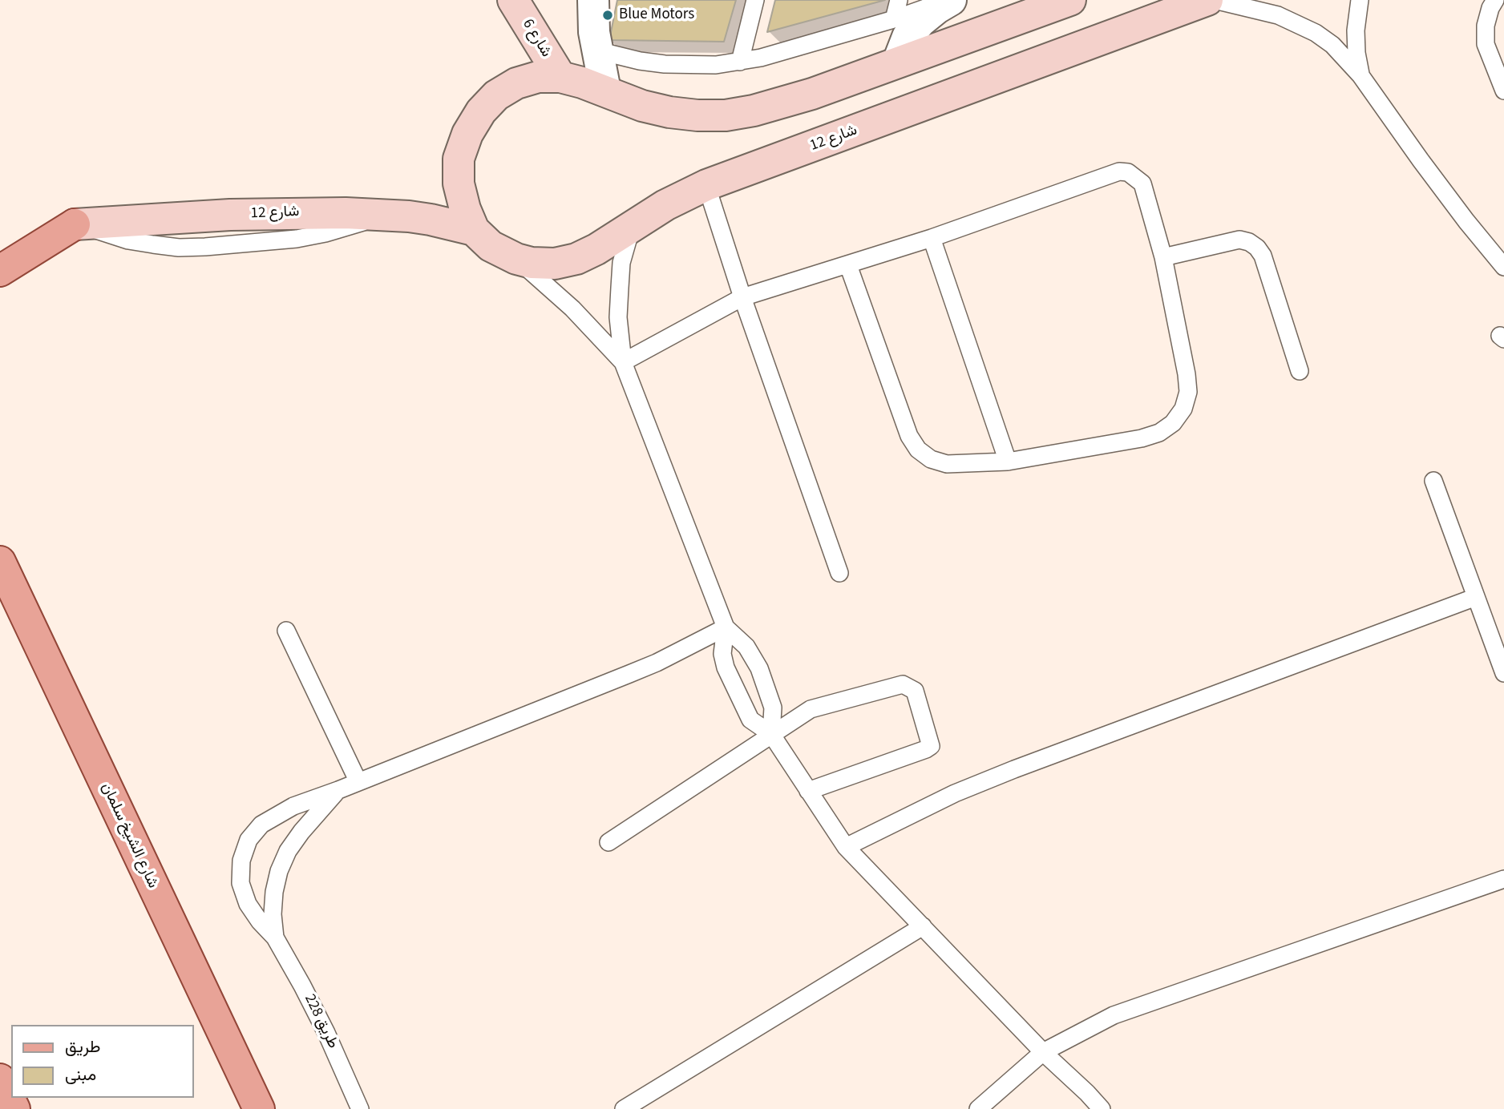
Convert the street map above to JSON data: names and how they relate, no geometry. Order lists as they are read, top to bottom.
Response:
{
  "streets": {
    "main road": ["شارع الشيخ سلمان"],
    "street": ["شارع 6", "شارع 12"],
    "lane": ["طريق 228"]
  },
  "crossings": [
    ["شارع 6", "شارع 12"]
  ],
  "places": ["Blue Motors"],
  "legend": ["طريق", "مبنى"]
}
